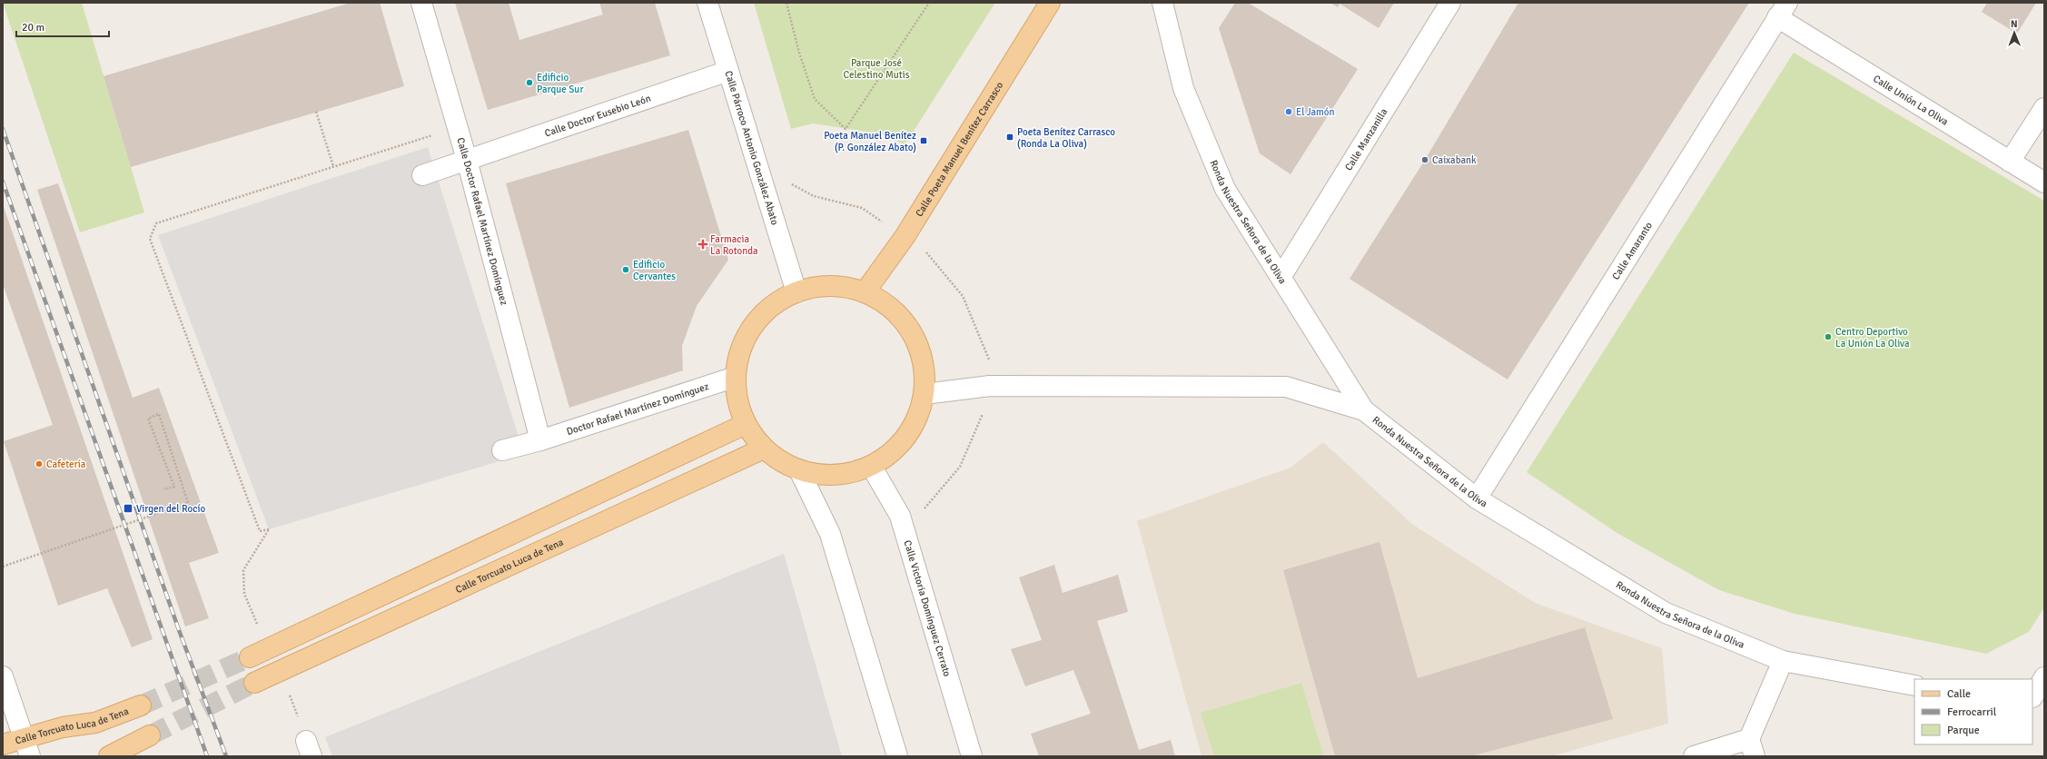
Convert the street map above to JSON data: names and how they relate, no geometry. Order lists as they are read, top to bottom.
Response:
{
  "streets": {
    "main road": ["Calle Poeta Manuel Benítez Carrasco", "Calle Torcuato Luca de Tena"],
    "street": [
      "Calle Unión La Oliva",
      "Calle Doctor Eusebio León",
      "Calle Manzanilla",
      "Calle Párroco Antonio González Abato",
      "Calle Doctor Rafael Martínez Domínguez",
      "Ronda Nuestra Señora de la Oliva",
      "Calle Amaranto",
      "Doctor Rafael Martínez Domínguez",
      "Calle Victoria Domínguez Cerrato"
    ]
  },
  "crossings": [
    ["Calle Unión La Oliva", "Calle Amaranto"],
    ["Calle Doctor Eusebio León", "Calle Párroco Antonio González Abato"],
    ["Calle Doctor Eusebio León", "Calle Doctor Rafael Martínez Domínguez"],
    ["Calle Manzanilla", "Ronda Nuestra Señora de la Oliva"],
    ["Calle Doctor Rafael Martínez Domínguez", "Doctor Rafael Martínez Domínguez"],
    ["Ronda Nuestra Señora de la Oliva", "Calle Amaranto"]
  ],
  "parks": ["Parque José Celestino Mutis"],
  "places": {
    "other": [
      "Edificio Parque Sur",
      "El Jamón",
      "Caixabank",
      "Edificio Cervantes",
      "Centro Deportivo La Unión La Oliva",
      "Cafetería"
    ],
    "transit": ["Poeta Benítez Carrasco (Ronda La Oliva)", "Poeta Manuel Benítez (P. González Abato)", "Virgen del Rocío"],
    "health": ["Farmacia La Rotonda"]
  },
  "legend": ["Calle", "Ferrocarril", "Parque"],
  "scale_bar": "20 m",
  "north": "top"
}
